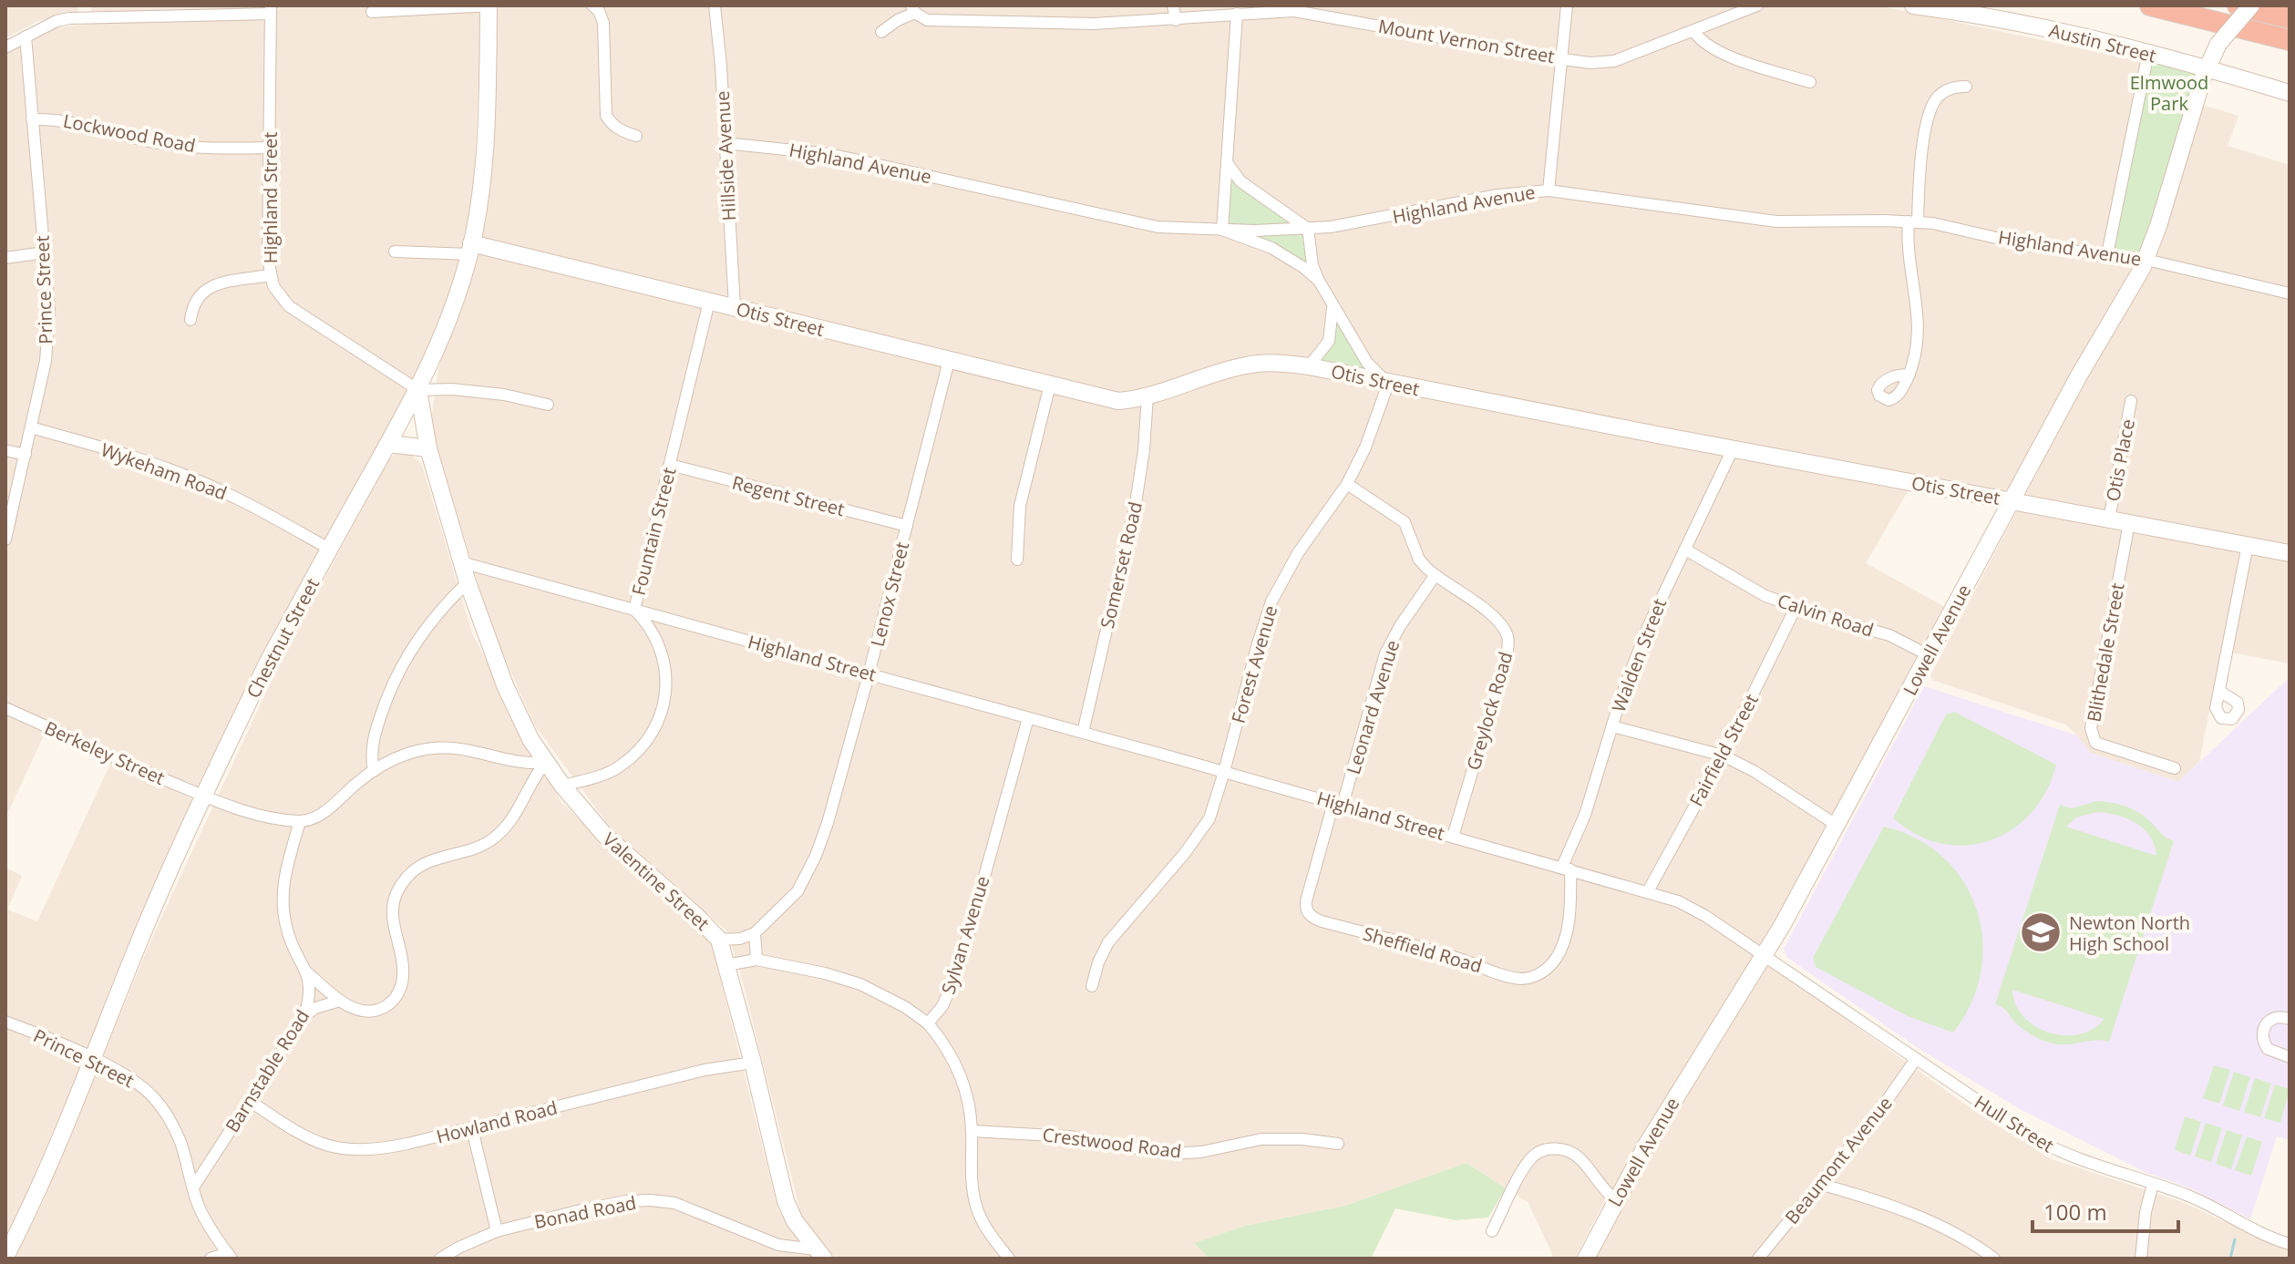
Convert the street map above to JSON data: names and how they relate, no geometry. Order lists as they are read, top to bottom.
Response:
{
  "streets": {
    "street": [
      "Mount Vernon Street",
      "Austin Street",
      "Lockwood Road",
      "Hillside Avenue",
      "Highland Avenue",
      "Highland Street",
      "Prince Street",
      "Otis Street",
      "Otis Place",
      "Wykeham Road",
      "Regent Street",
      "Fountain Street",
      "Somerset Road",
      "Lenox Street",
      "Calvin Road",
      "Chestnut Street",
      "Lowell Avenue",
      "Blithedale Street",
      "Walden Street",
      "Forest Avenue",
      "Leonard Avenue",
      "Greylock Road",
      "Fairfield Street",
      "Berkeley Street",
      "Valentine Street",
      "Sylvan Avenue",
      "Sheffield Road",
      "Barnstable Road",
      "Howland Road",
      "Hull Street",
      "Crestwood Road",
      "Beaumont Avenue",
      "Bonad Road"
    ]
  },
  "crossings": [
    ["Austin Street", "Lowell Avenue"],
    ["Lockwood Road", "Highland Street"],
    ["Lockwood Road", "Prince Street"],
    ["Hillside Avenue", "Highland Avenue"],
    ["Hillside Avenue", "Otis Street"],
    ["Highland Avenue", "Lowell Avenue"],
    ["Highland Street", "Fountain Street"],
    ["Highland Street", "Somerset Road"],
    ["Highland Street", "Lenox Street"],
    ["Highland Street", "Chestnut Street"],
    ["Highland Street", "Lowell Avenue"],
    ["Highland Street", "Walden Street"],
    ["Highland Street", "Forest Avenue"],
    ["Highland Street", "Leonard Avenue"],
    ["Highland Street", "Greylock Road"],
    ["Highland Street", "Fairfield Street"],
    ["Highland Street", "Valentine Street"],
    ["Highland Street", "Sylvan Avenue"],
    ["Highland Street", "Sheffield Road"],
    ["Highland Street", "Hull Street"],
    ["Prince Street", "Wykeham Road"],
    ["Prince Street", "Chestnut Street"],
    ["Prince Street", "Barnstable Road"],
    ["Otis Street", "Otis Place"],
    ["Otis Street", "Fountain Street"],
    ["Otis Street", "Somerset Road"],
    ["Otis Street", "Lenox Street"],
    ["Otis Street", "Chestnut Street"],
    ["Otis Street", "Lowell Avenue"],
    ["Otis Street", "Blithedale Street"],
    ["Otis Street", "Walden Street"],
    ["Otis Street", "Forest Avenue"],
    ["Wykeham Road", "Chestnut Street"],
    ["Regent Street", "Fountain Street"],
    ["Regent Street", "Lenox Street"],
    ["Fountain Street", "Valentine Street"],
    ["Calvin Road", "Lowell Avenue"],
    ["Calvin Road", "Walden Street"],
    ["Calvin Road", "Fairfield Street"],
    ["Chestnut Street", "Berkeley Street"],
    ["Lowell Avenue", "Hull Street"],
    ["Walden Street", "Sheffield Road"],
    ["Forest Avenue", "Greylock Road"],
    ["Leonard Avenue", "Greylock Road"],
    ["Leonard Avenue", "Sheffield Road"],
    ["Berkeley Street", "Barnstable Road"],
    ["Valentine Street", "Howland Road"],
    ["Valentine Street", "Bonad Road"],
    ["Barnstable Road", "Howland Road"],
    ["Hull Street", "Beaumont Avenue"]
  ],
  "parks": ["Elmwood Park"],
  "places": {
    "school or university": ["Newton North High School"]
  },
  "scale_bar": "100 m"
}
